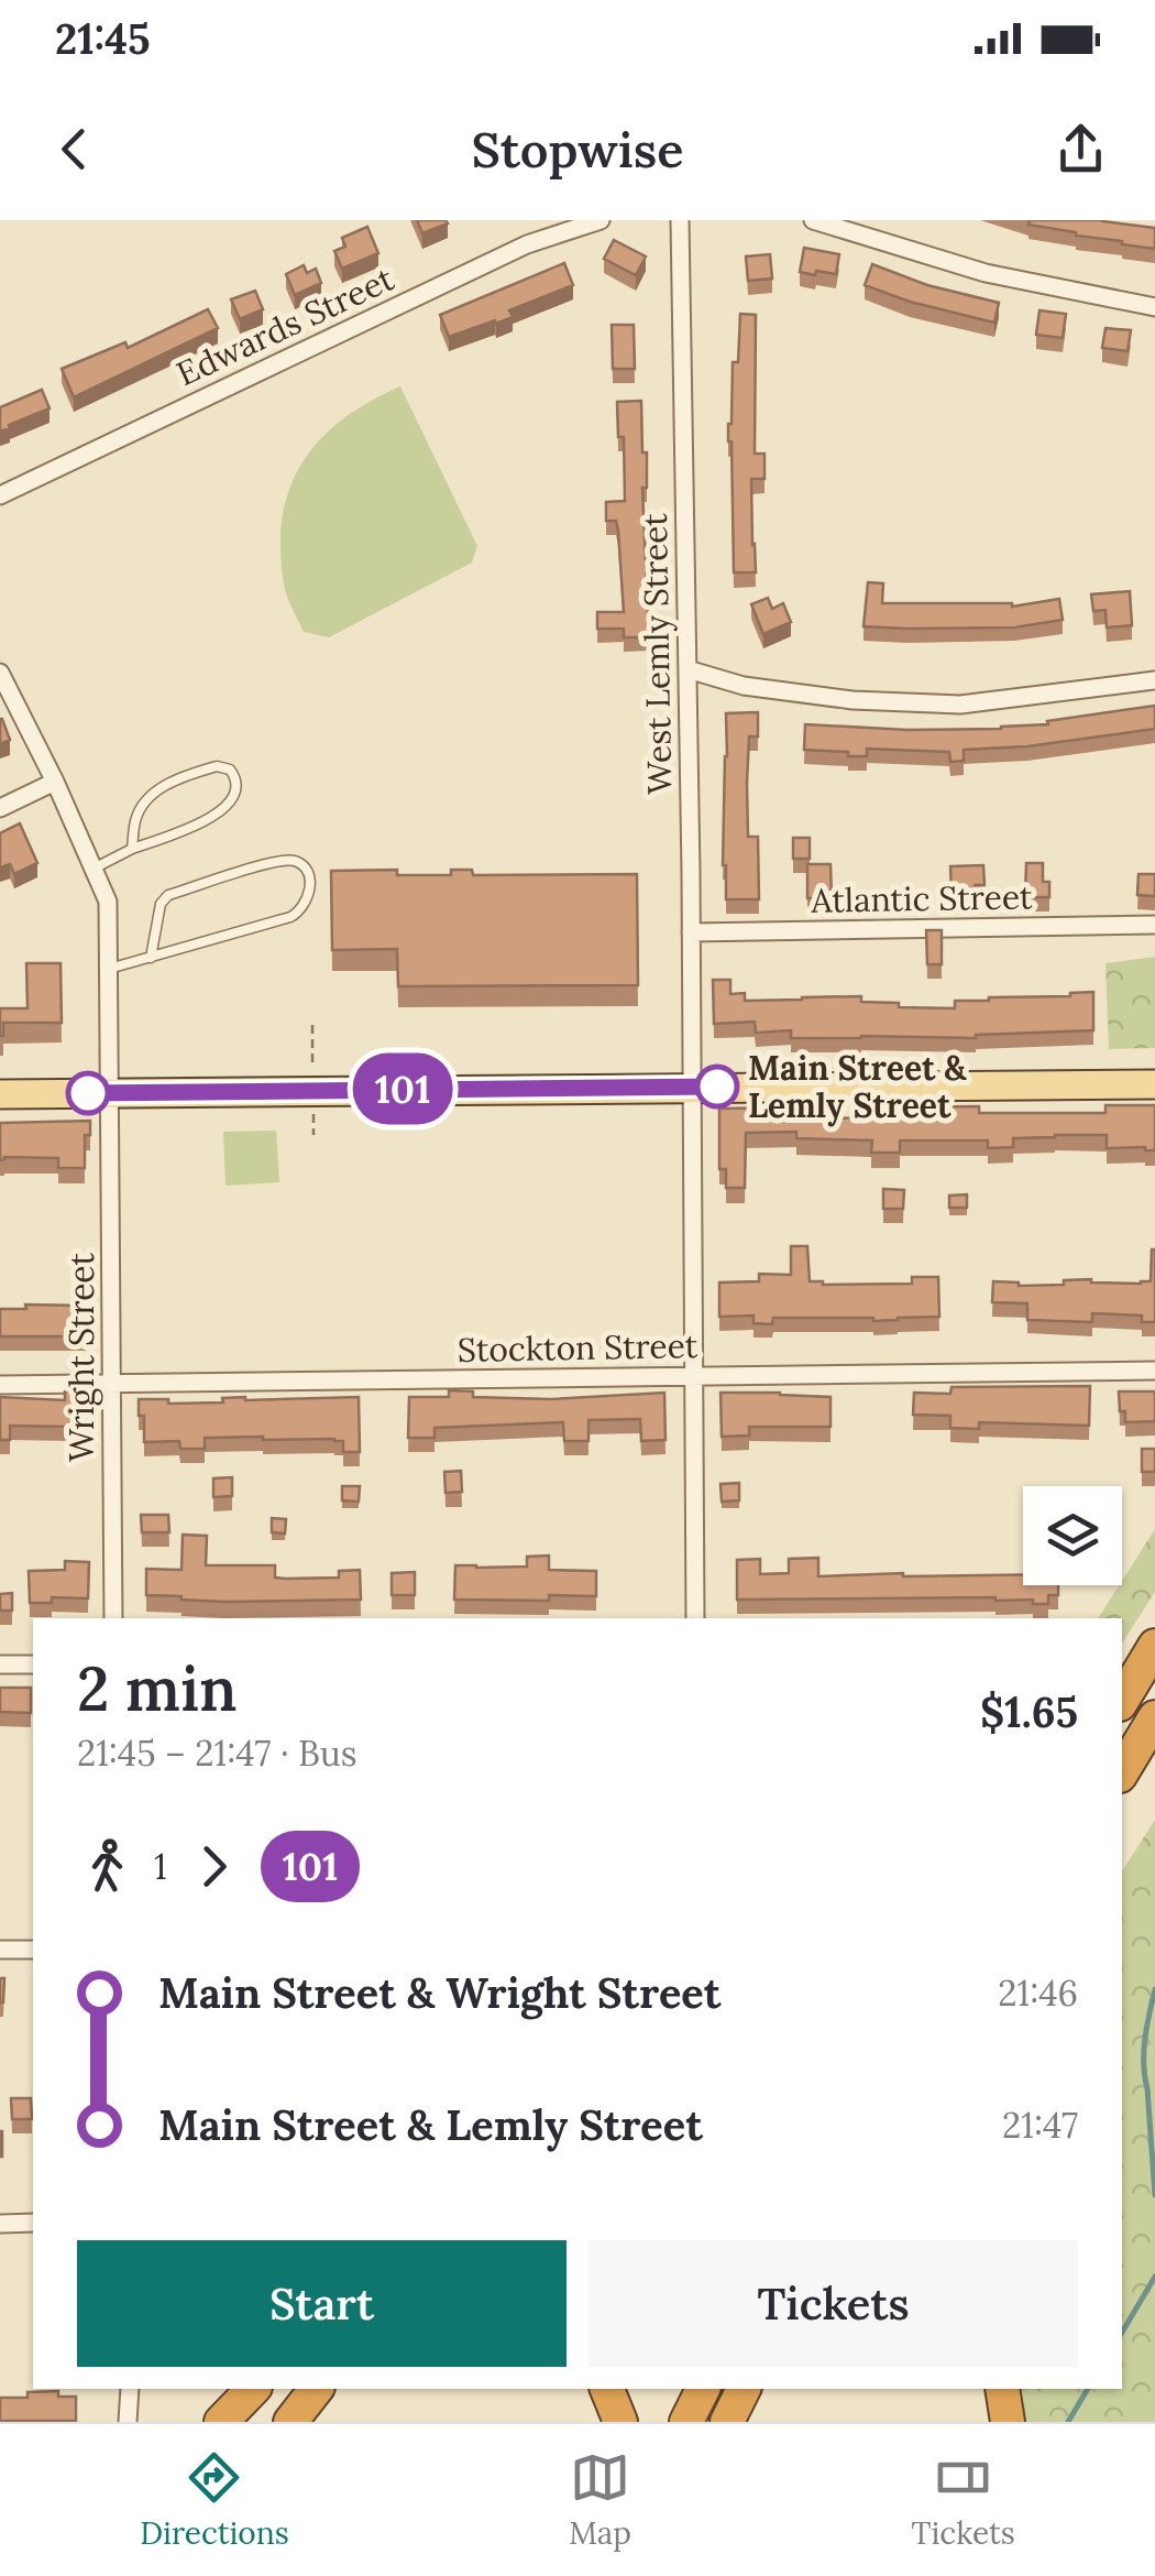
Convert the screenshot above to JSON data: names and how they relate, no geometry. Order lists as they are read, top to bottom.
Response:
{
  "streets": {
    "street": [
      "Edwards Street",
      "West Lemly Street",
      "Atlantic Street",
      "Stockton Street",
      "Wright Street"
    ]
  },
  "crossings": [
    ["West Lemly Street", "Atlantic Street"],
    ["West Lemly Street", "Stockton Street"],
    ["Stockton Street", "Wright Street"]
  ],
  "places": ["Main Street & Lemly Street"],
  "lines": ["bus line 101"],
  "page": {
    "status": "21:45",
    "header": "Stopwise",
    "on_map": "101",
    "heading": ["2 min", "21:45 – 21:47 · Bus", "$1.65"],
    "legs": ["1", "101"],
    "list": [
      {
        "name": "Main Street & Wright Street",
        "value": "21:46"
      },
      {
        "name": "Main Street & Lemly Street",
        "value": "21:47"
      }
    ],
    "buttons": ["Start", "Tickets"],
    "tabs": ["Directions", "Map", "Tickets"]
  }
}
